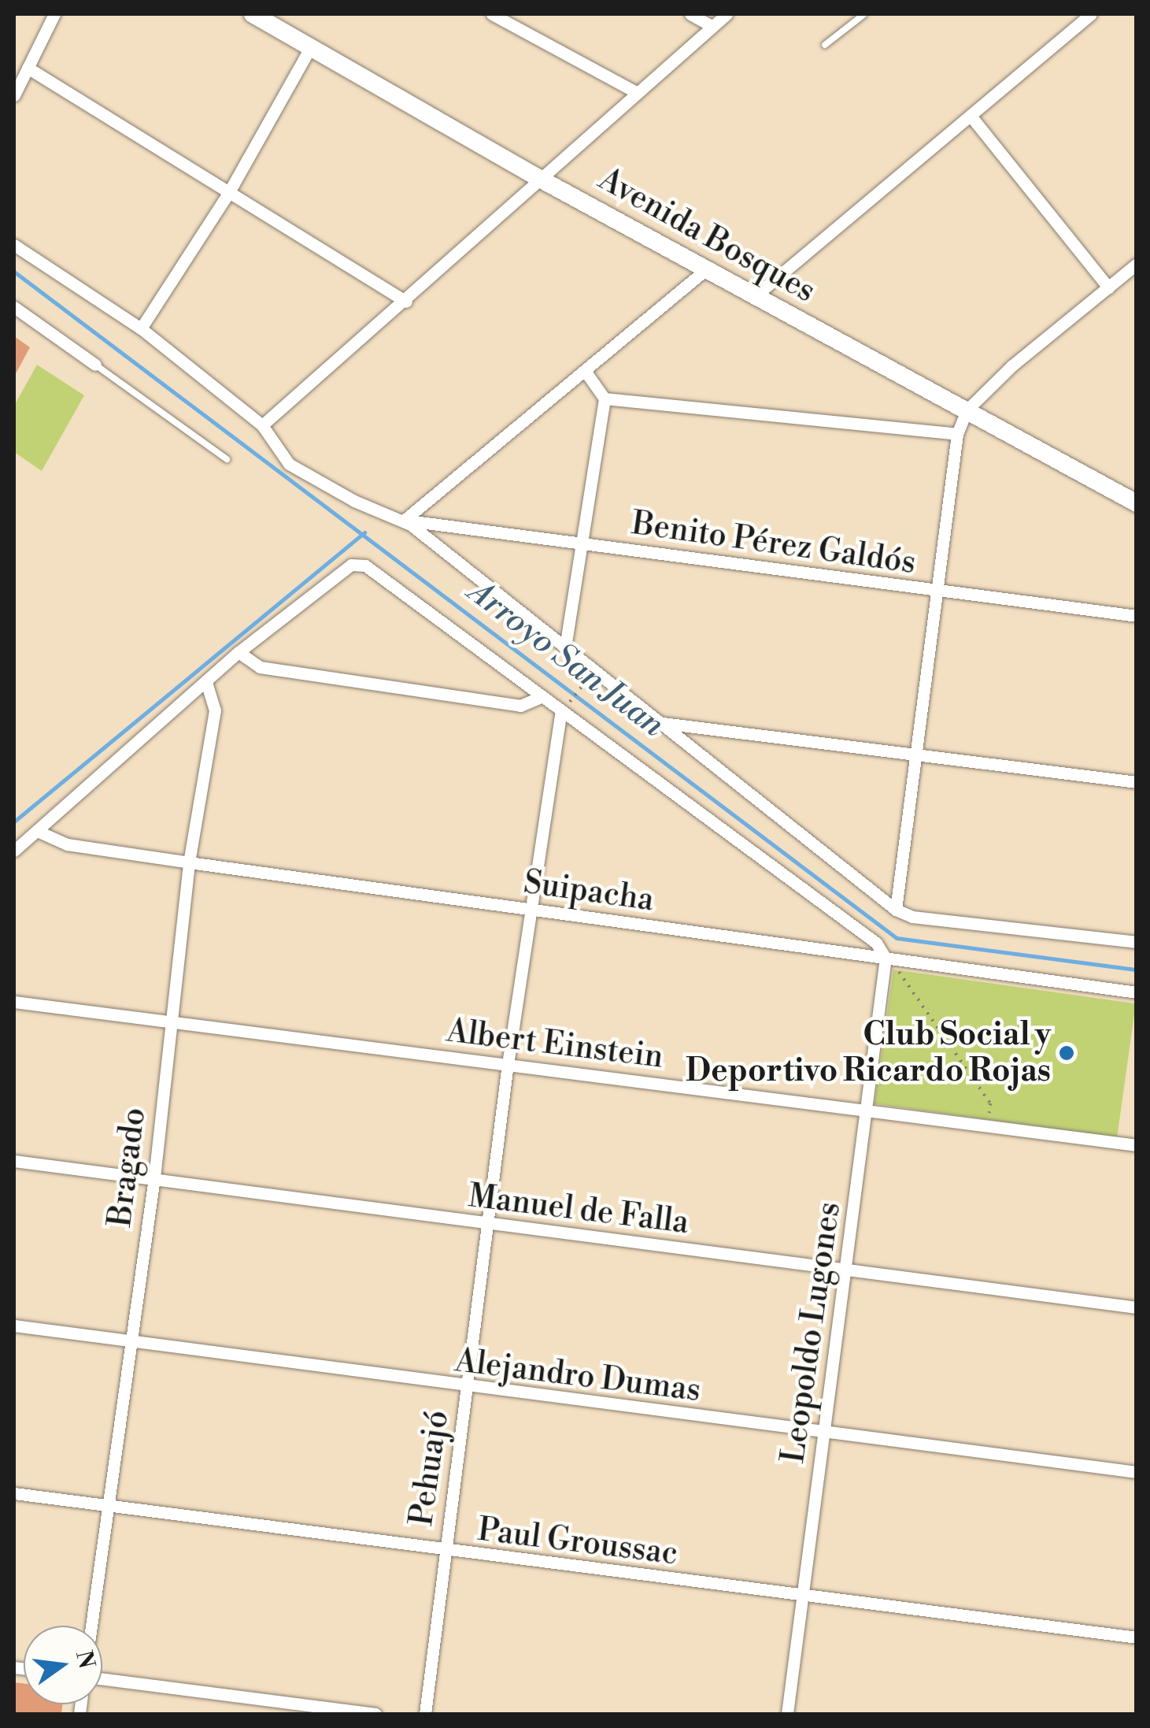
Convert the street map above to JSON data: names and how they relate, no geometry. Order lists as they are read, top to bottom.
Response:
{
  "streets": {
    "main road": ["Avenida Bosques"],
    "street": [
      "Benito Pérez Galdós",
      "Suipacha",
      "Albert Einstein",
      "Bragado",
      "Manuel de Falla",
      "Leopoldo Lugones",
      "Alejandro Dumas",
      "Pehuajó",
      "Paul Groussac"
    ]
  },
  "crossings": [
    ["Suipacha", "Bragado"],
    ["Suipacha", "Leopoldo Lugones"],
    ["Suipacha", "Pehuajó"],
    ["Albert Einstein", "Bragado"],
    ["Albert Einstein", "Leopoldo Lugones"],
    ["Albert Einstein", "Pehuajó"],
    ["Bragado", "Manuel de Falla"],
    ["Bragado", "Alejandro Dumas"],
    ["Bragado", "Paul Groussac"],
    ["Manuel de Falla", "Leopoldo Lugones"],
    ["Manuel de Falla", "Pehuajó"],
    ["Leopoldo Lugones", "Alejandro Dumas"],
    ["Leopoldo Lugones", "Paul Groussac"],
    ["Alejandro Dumas", "Pehuajó"],
    ["Pehuajó", "Paul Groussac"]
  ],
  "water": ["Arroyo San Juan"],
  "places": ["Club Social y Deportivo Ricardo Rojas"],
  "north": "right"
}
